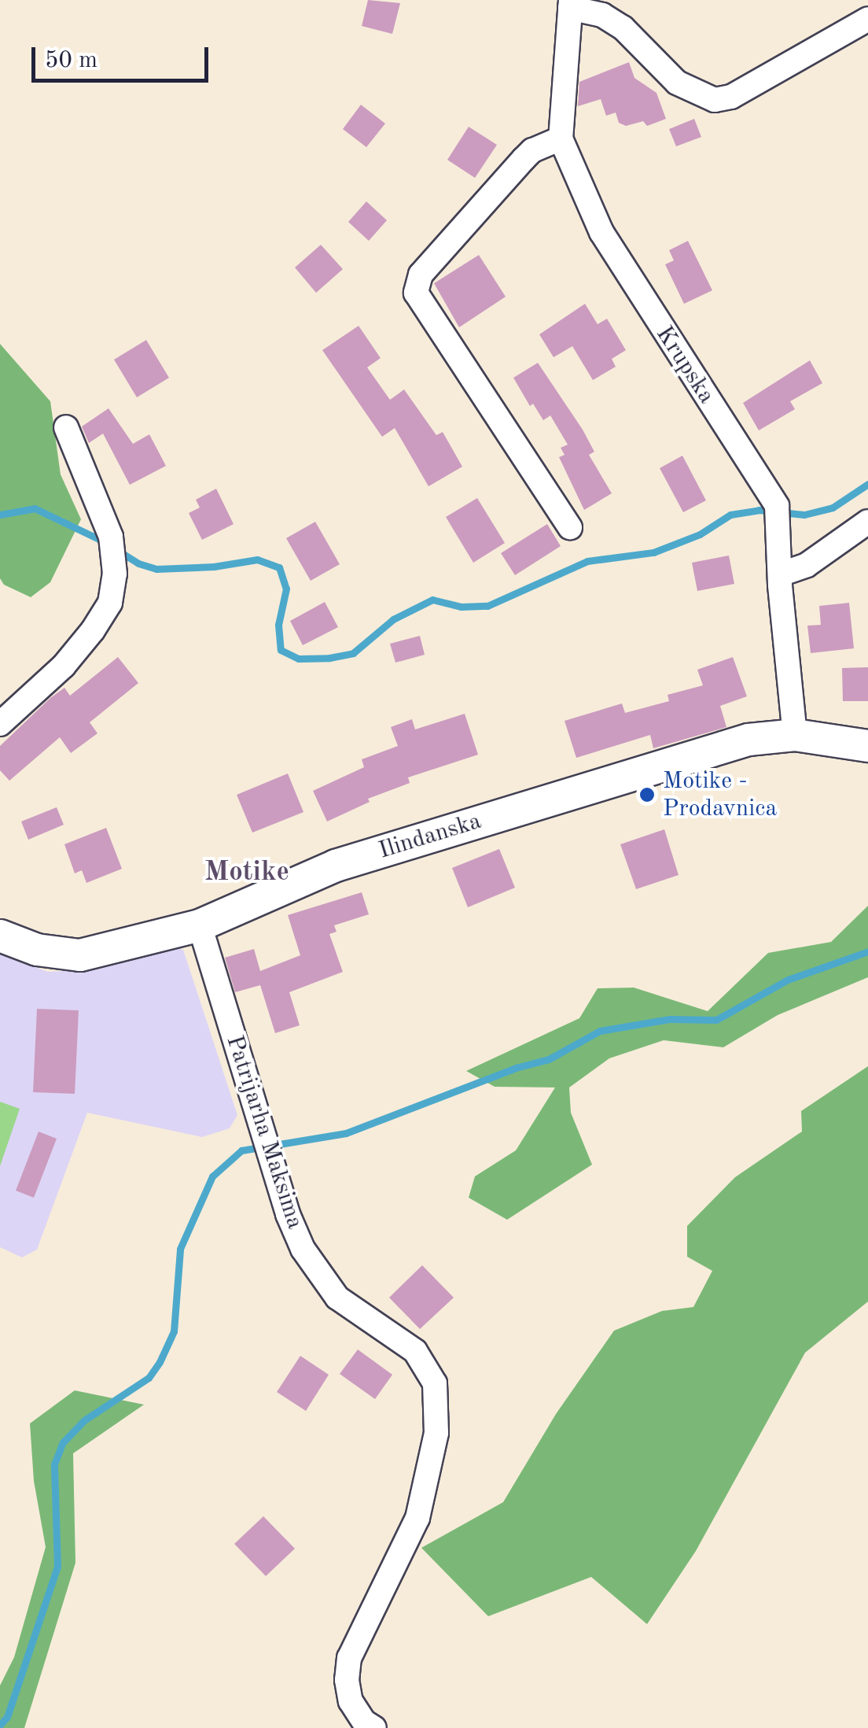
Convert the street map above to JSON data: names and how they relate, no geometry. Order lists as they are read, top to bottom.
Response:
{
  "streets": {
    "street": ["Krupska", "Ilindanska", "Patrijarha Maksima"]
  },
  "crossings": [
    ["Krupska", "Ilindanska"],
    ["Ilindanska", "Patrijarha Maksima"]
  ],
  "districts": ["Motike"],
  "places": ["Motike - Prodavnica"],
  "scale_bar": "50 m"
}
